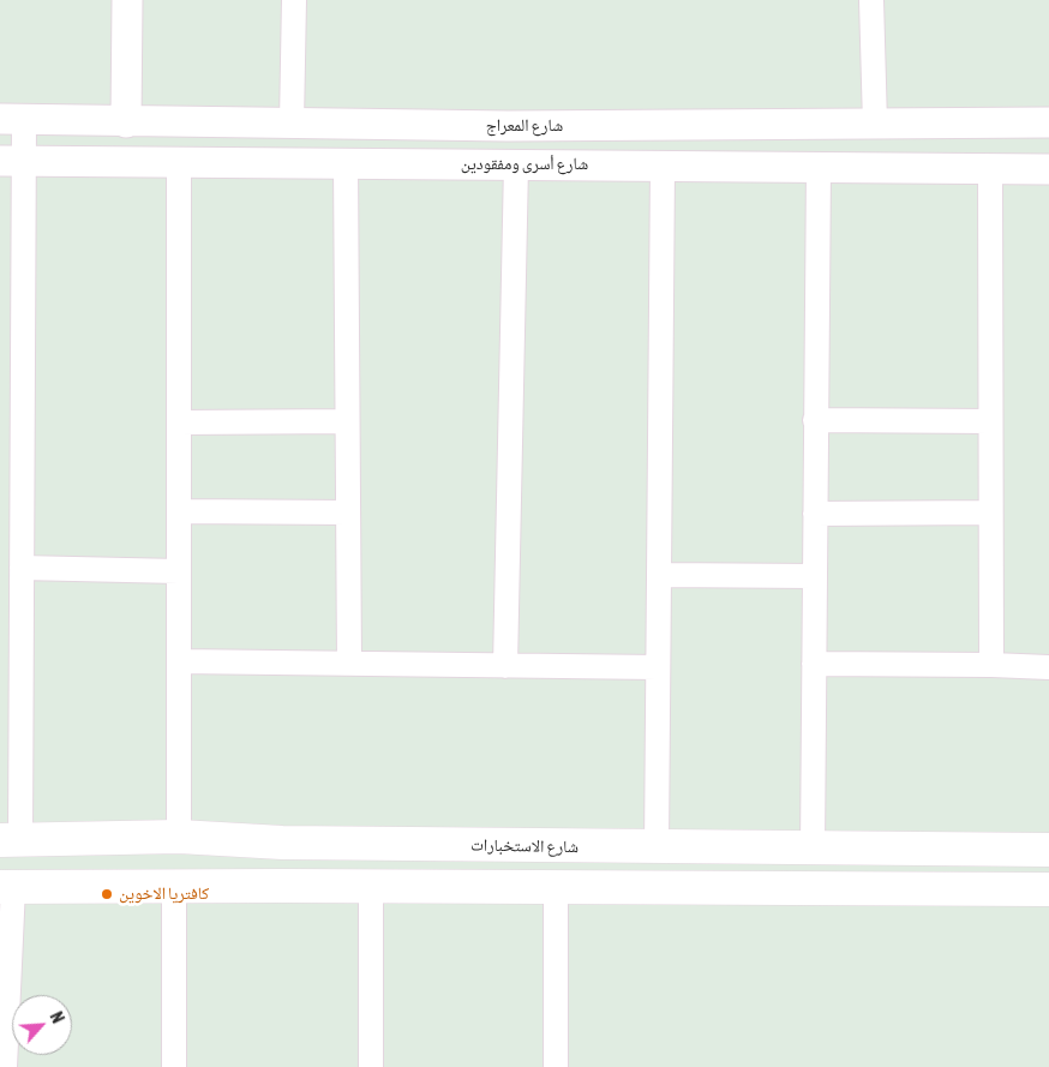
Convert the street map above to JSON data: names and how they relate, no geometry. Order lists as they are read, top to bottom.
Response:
{
  "streets": {
    "main road": ["شارع الاستخبارات"],
    "street": ["شارع المعراج", "شارع أسرى ومفقودين"]
  },
  "places": ["كافتريا الاخوين"],
  "north": "top right"
}
